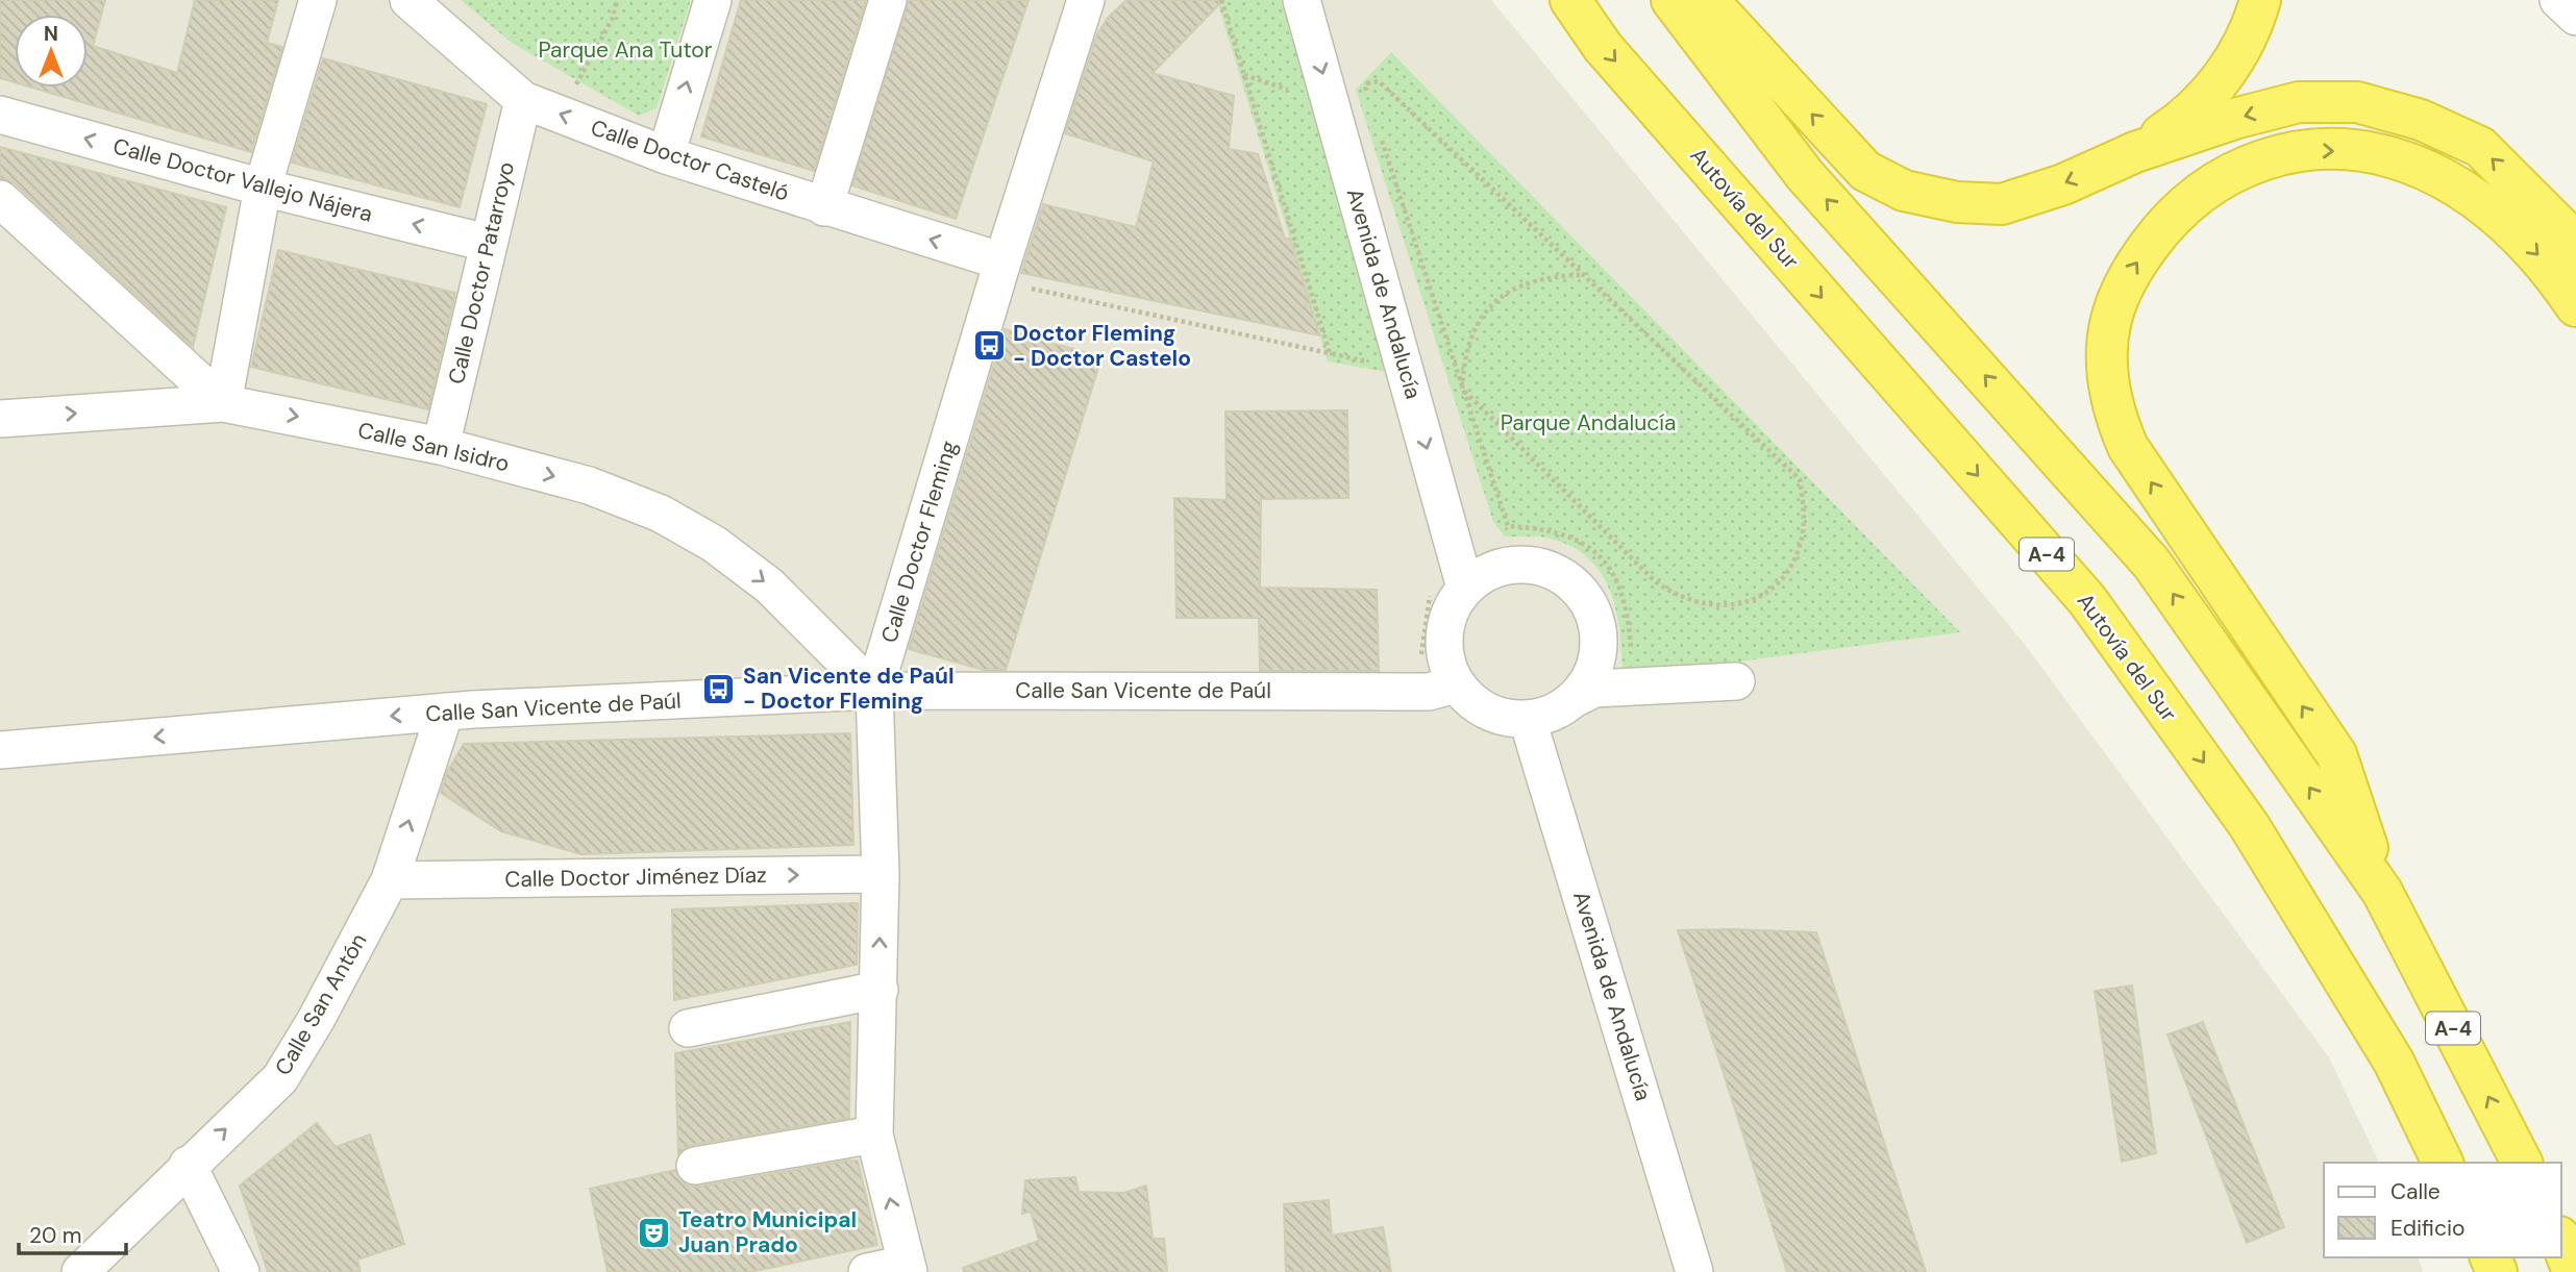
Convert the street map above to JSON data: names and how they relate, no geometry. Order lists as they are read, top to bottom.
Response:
{
  "streets": {
    "highway": ["Autovía del Sur", "A-4"],
    "street": [
      "Calle Doctor Casteló",
      "Calle Doctor Vallejo Nájera",
      "Calle Doctor Patarroyo",
      "Avenida de Andalucía",
      "Calle San Isidro",
      "Calle Doctor Fleming",
      "Calle San Vicente de Paúl",
      "Calle Doctor Jiménez Díaz",
      "Calle San Antón"
    ]
  },
  "crossings": [
    ["Calle Doctor Casteló", "Calle Doctor Patarroyo"],
    ["Calle Doctor Casteló", "Calle Doctor Fleming"],
    ["Calle Doctor Vallejo Nájera", "Calle Doctor Patarroyo"],
    ["Calle Doctor Patarroyo", "Calle San Isidro"],
    ["Avenida de Andalucía", "Calle San Vicente de Paúl"],
    ["Calle San Isidro", "Calle Doctor Fleming"],
    ["Calle San Isidro", "Calle San Vicente de Paúl"],
    ["Calle Doctor Fleming", "Calle San Vicente de Paúl"],
    ["Calle Doctor Fleming", "Calle Doctor Jiménez Díaz"],
    ["Calle San Vicente de Paúl", "Calle San Antón"],
    ["Calle Doctor Jiménez Díaz", "Calle San Antón"]
  ],
  "one_way": [
    "Calle Doctor Casteló",
    "Calle Doctor Vallejo Nájera",
    "Avenida de Andalucía",
    "Calle San Antón"
  ],
  "parks": ["Parque Ana Tutor", "Parque Andalucía"],
  "places": {
    "bus stop": ["Doctor Fleming - Doctor Castelo", "San Vicente de Paúl - Doctor Fleming"],
    "theatre": ["Teatro Municipal Juan Prado"]
  },
  "legend": ["Calle", "Edificio"],
  "scale_bar": "20 m",
  "north": "top"
}
